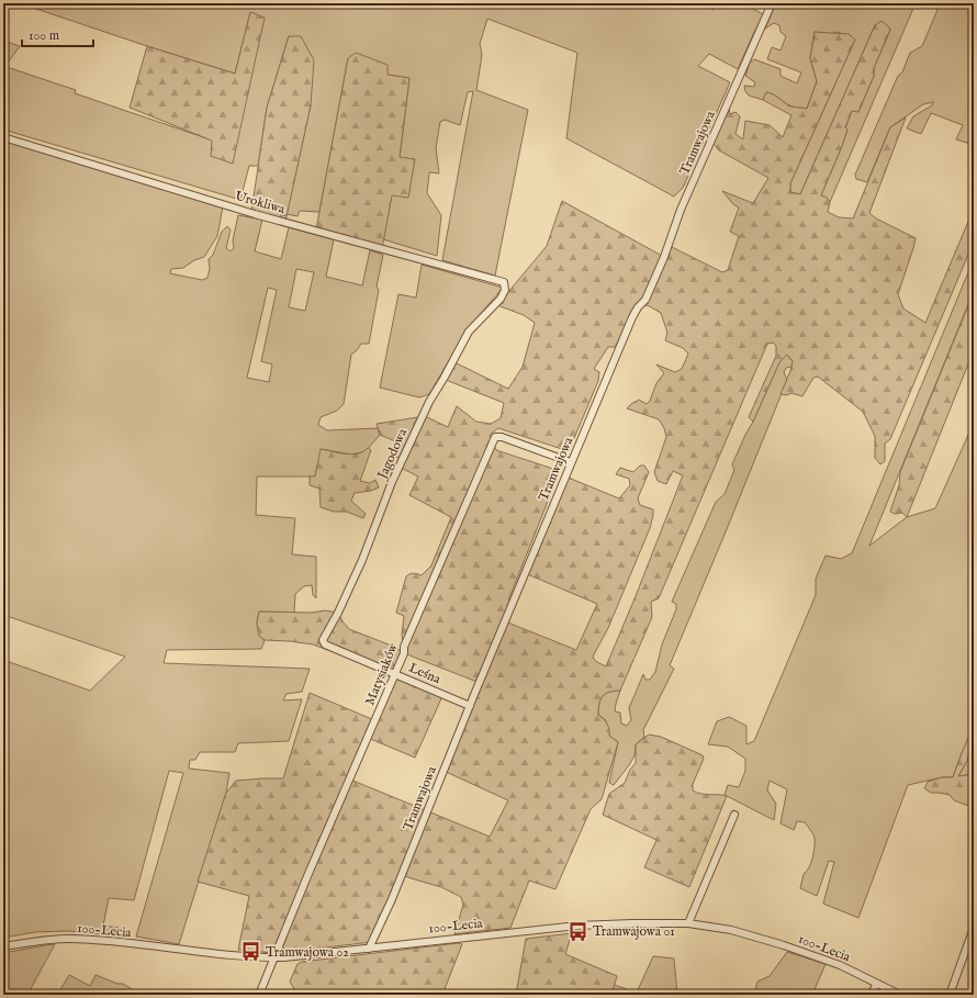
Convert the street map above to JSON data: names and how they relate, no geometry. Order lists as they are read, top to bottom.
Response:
{
  "streets": {
    "street": [
      "Tramwajowa",
      "Urokliwa",
      "Jagodowa",
      "Leśna",
      "Matysiaków",
      "100-Lecia"
    ]
  },
  "crossings": [
    ["Tramwajowa", "Leśna"],
    ["Tramwajowa", "Matysiaków"],
    ["Tramwajowa", "100-Lecia"],
    ["Urokliwa", "Jagodowa"],
    ["Jagodowa", "Leśna"],
    ["Leśna", "Matysiaków"],
    ["Matysiaków", "100-Lecia"]
  ],
  "places": {
    "bus stop": ["Tramwajowa 01", "Tramwajowa 02"]
  },
  "scale_bar": "100 m"
}
